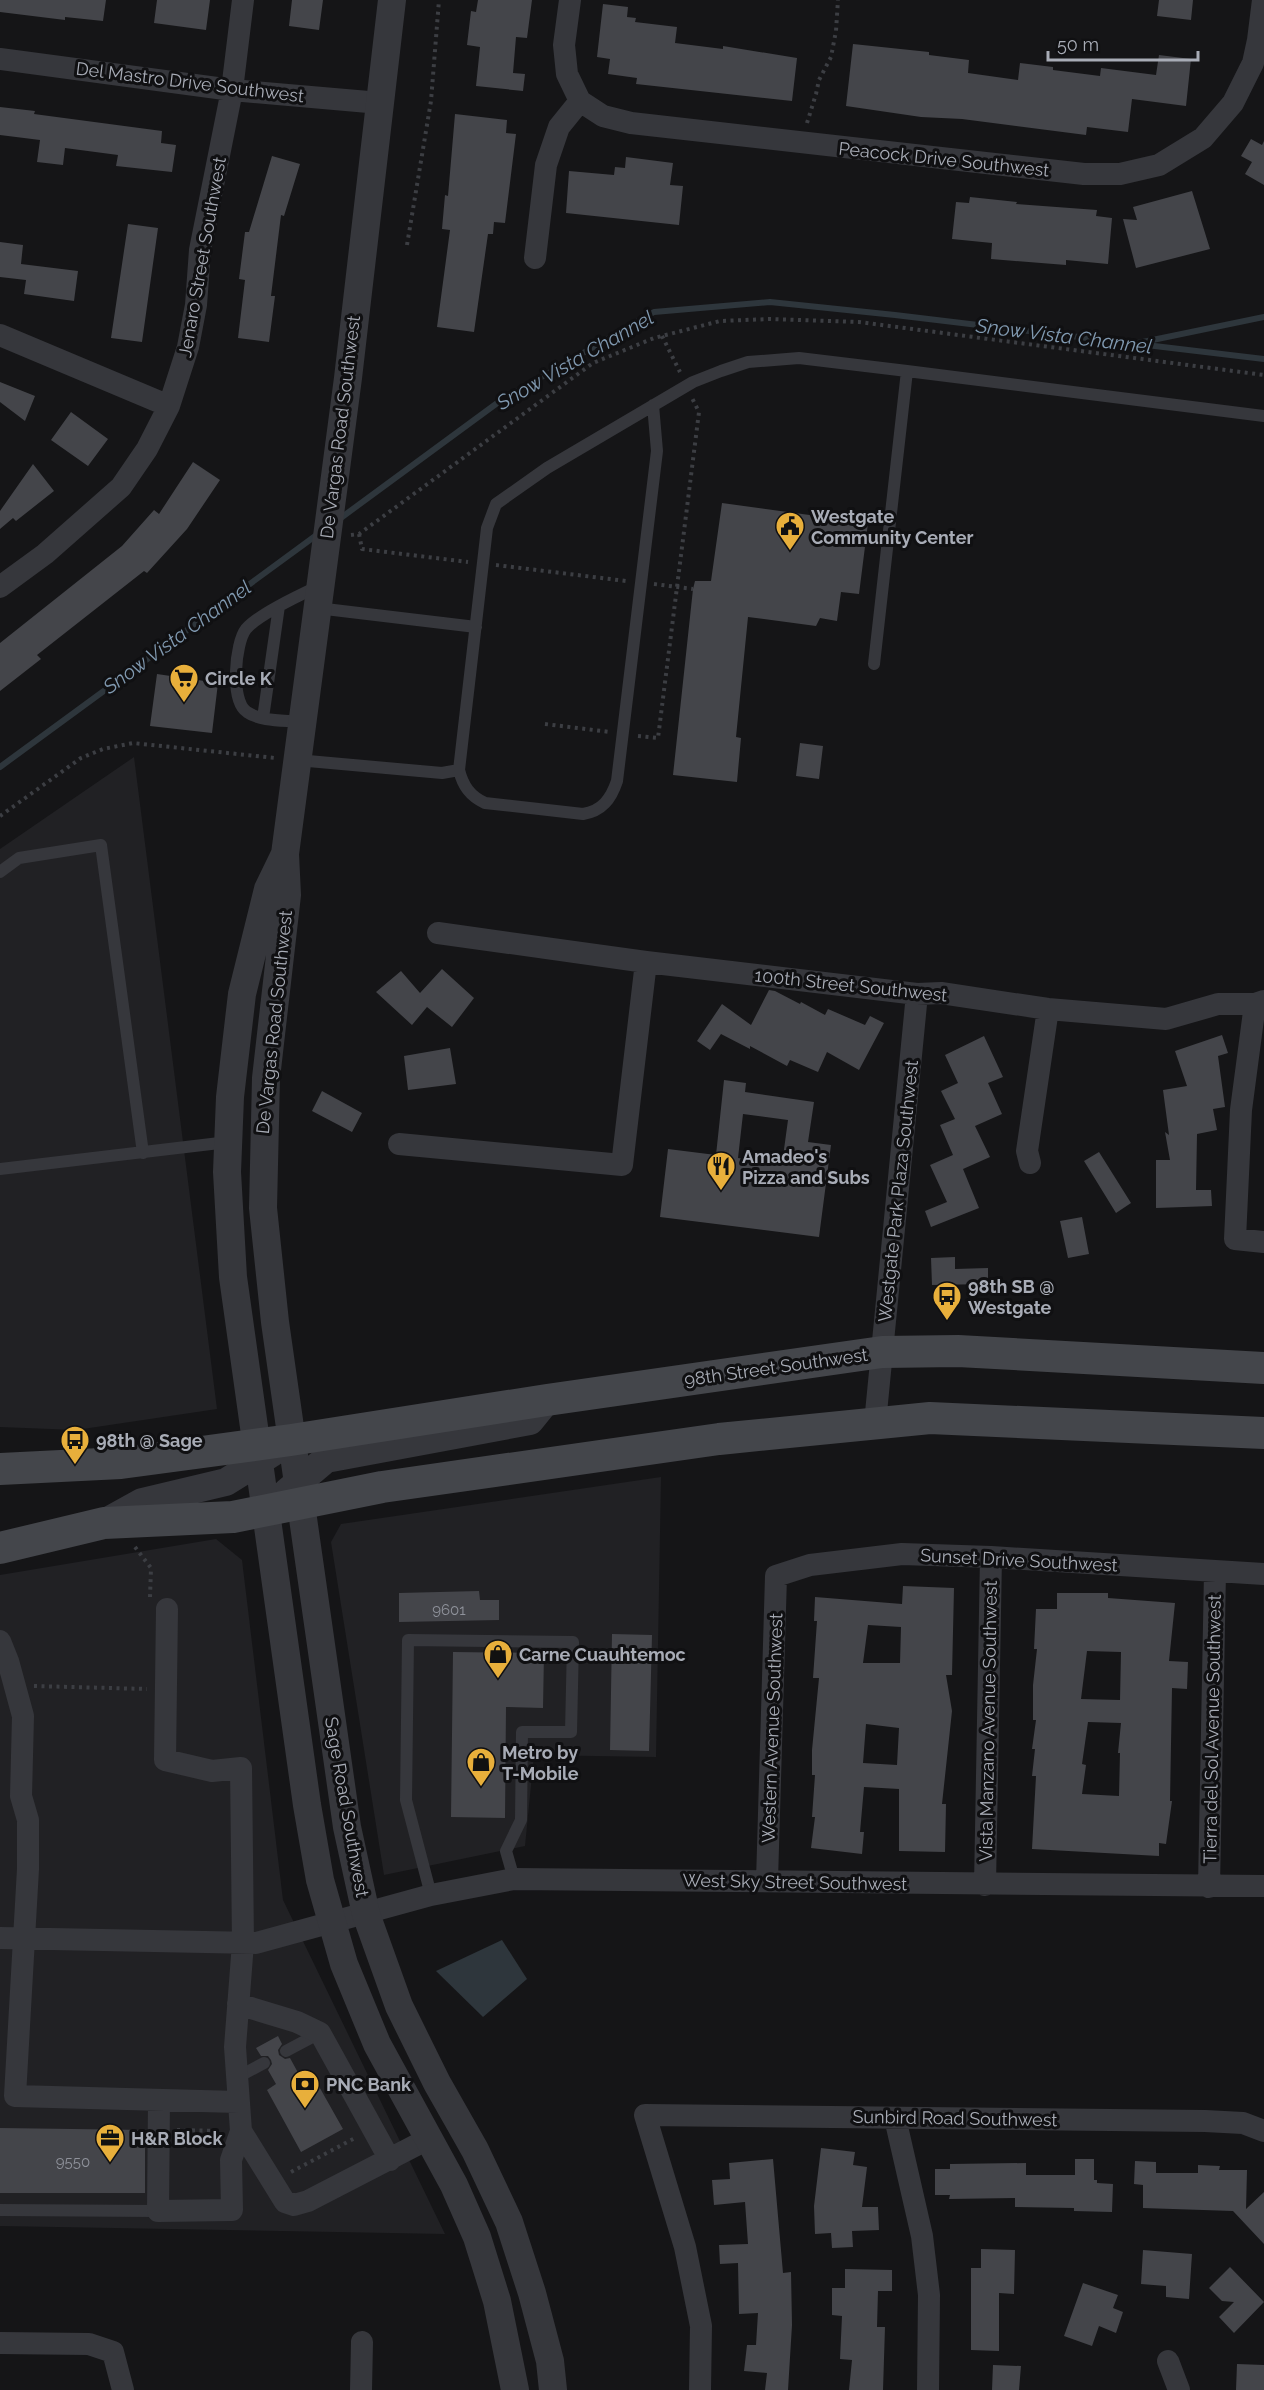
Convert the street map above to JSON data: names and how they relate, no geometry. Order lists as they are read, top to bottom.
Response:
{
  "streets": {
    "main road": ["98th Street Southwest"],
    "street": [
      "Del Mastro Drive Southwest",
      "Peacock Drive Southwest",
      "Jenaro Street Southwest",
      "De Vargas Road Southwest",
      "100th Street Southwest",
      "Westgate Park Plaza Southwest",
      "Sunset Drive Southwest",
      "Vista Manzano Avenue Southwest",
      "Western Avenue Southwest",
      "Tierra del Sol Avenue Southwest",
      "Sage Road Southwest",
      "West Sky Street Southwest",
      "Sunbird Road Southwest"
    ]
  },
  "crossings": [
    ["Del Mastro Drive Southwest", "Jenaro Street Southwest"],
    ["Del Mastro Drive Southwest", "De Vargas Road Southwest"],
    ["De Vargas Road Southwest", "98th Street Southwest"],
    ["De Vargas Road Southwest", "Sage Road Southwest"],
    ["100th Street Southwest", "Westgate Park Plaza Southwest"],
    ["Westgate Park Plaza Southwest", "98th Street Southwest"],
    ["98th Street Southwest", "Sage Road Southwest"],
    ["Sunset Drive Southwest", "Vista Manzano Avenue Southwest"],
    ["Sunset Drive Southwest", "Western Avenue Southwest"],
    ["Sunset Drive Southwest", "Tierra del Sol Avenue Southwest"],
    ["Vista Manzano Avenue Southwest", "West Sky Street Southwest"],
    ["Western Avenue Southwest", "West Sky Street Southwest"],
    ["Tierra del Sol Avenue Southwest", "West Sky Street Southwest"],
    ["Sage Road Southwest", "West Sky Street Southwest"]
  ],
  "water": ["Snow Vista Channel"],
  "places": {
    "public building": ["Westgate Community Center"],
    "supermarket": ["Circle K"],
    "restaurant": ["Amadeo's Pizza and Subs"],
    "bus stop": ["98th SB @ Westgate", "98th @ Sage"],
    "shop": ["Carne Cuauhtemoc", "Metro by T-Mobile"],
    "bank": ["PNC Bank"],
    "office": ["H&R Block"]
  },
  "house_numbers": ["9601", "9550"],
  "scale_bar": "50 m"
}
